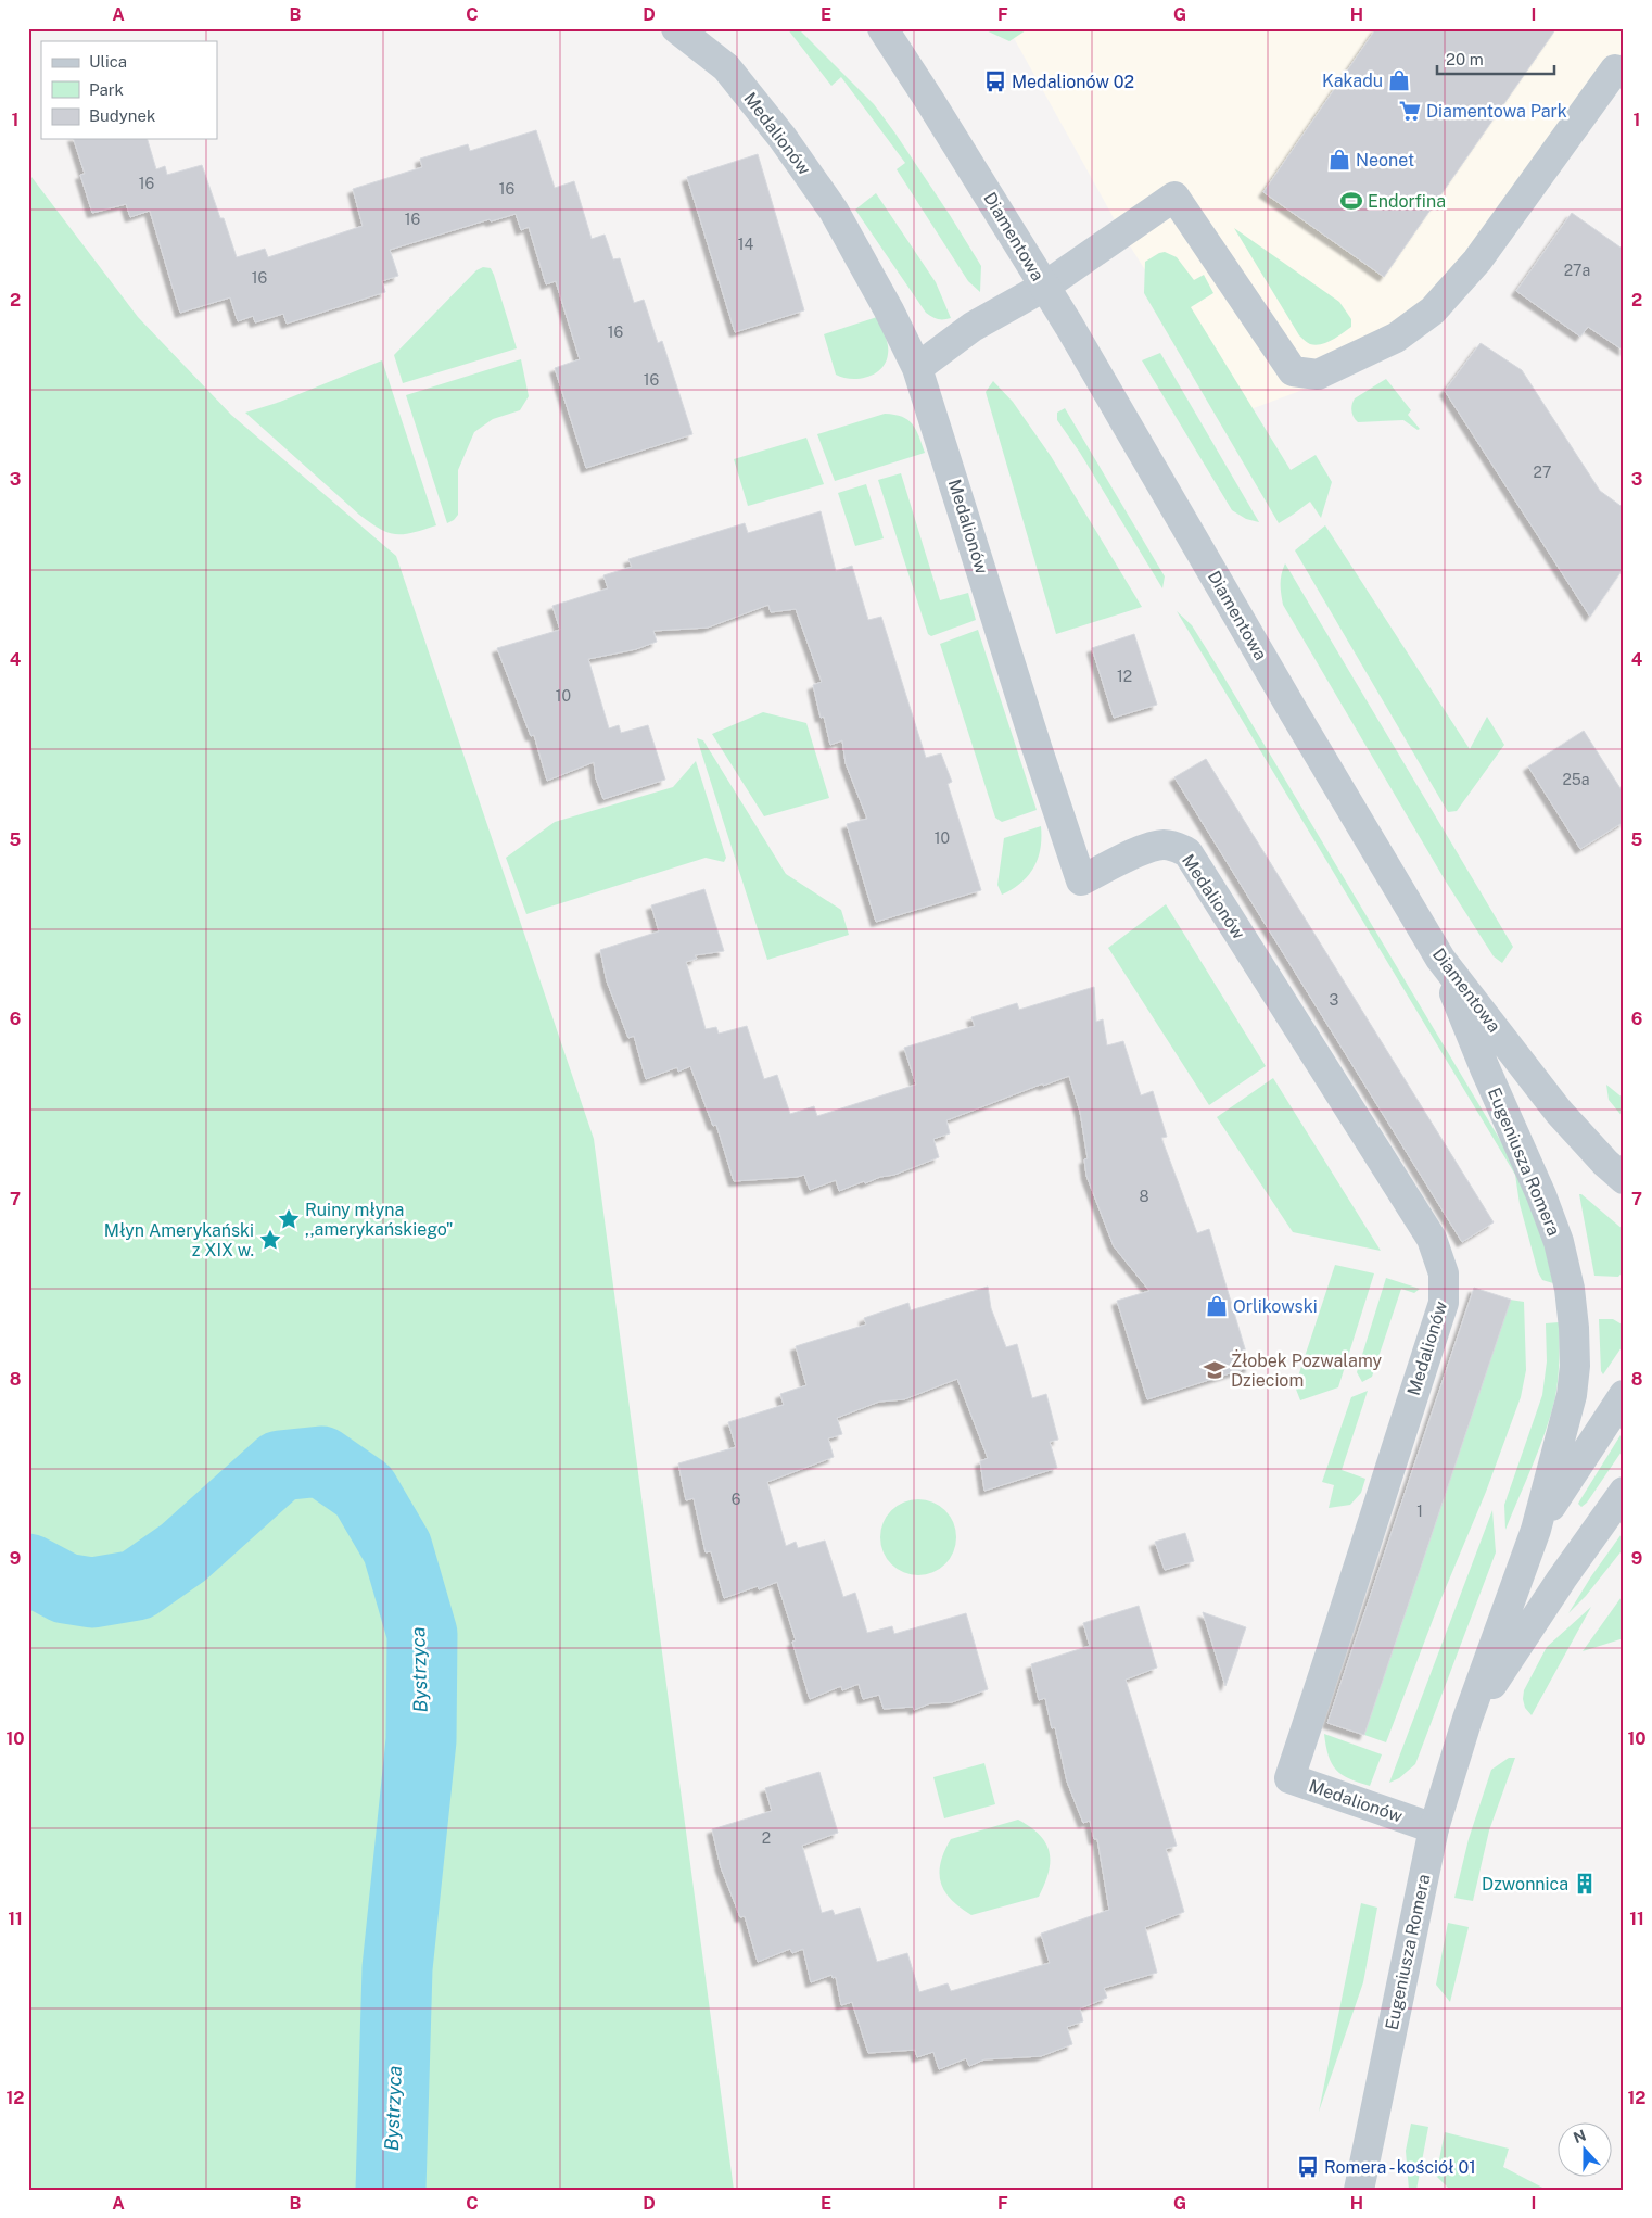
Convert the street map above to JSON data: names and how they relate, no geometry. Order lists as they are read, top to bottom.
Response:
{
  "streets": {
    "street": ["Medalionów", "Diamentowa", "Eugeniusza Romera"]
  },
  "crossings": [
    ["Medalionów", "Eugeniusza Romera"],
    ["Diamentowa", "Eugeniusza Romera"]
  ],
  "water": ["Bystrzyca"],
  "places": {
    "shop": ["Kakadu", "Neonet", "Orlikowski"],
    "bus stop": ["Medalionów 02", "Romera - kościół 01"],
    "supermarket": ["Diamentowa Park"],
    "sports": ["Endorfina"],
    "place": ["Ruiny młyna ,,amerykańskiego\"", "Młyn Amerykański z XIX w."],
    "school or university": ["Żłobek Pozwalamy Dzieciom"],
    "building": ["Dzwonnica"]
  },
  "house_numbers": [
    "16",
    "16",
    "16",
    "14",
    "27a",
    "16",
    "16",
    "16",
    "27",
    "12",
    "10",
    "25a",
    "10",
    "3",
    "8",
    "6",
    "1",
    "2"
  ],
  "legend": ["Ulica", "Park", "Budynek"],
  "scale_bar": "20 m",
  "north": "top",
  "grid": {
    "columns": [
      "A",
      "B",
      "C",
      "D",
      "E",
      "F",
      "G",
      "H",
      "I"
    ],
    "rows": [
      "1",
      "2",
      "3",
      "4",
      "5",
      "6",
      "7",
      "8",
      "9",
      "10",
      "11",
      "12"
    ]
  }
}
